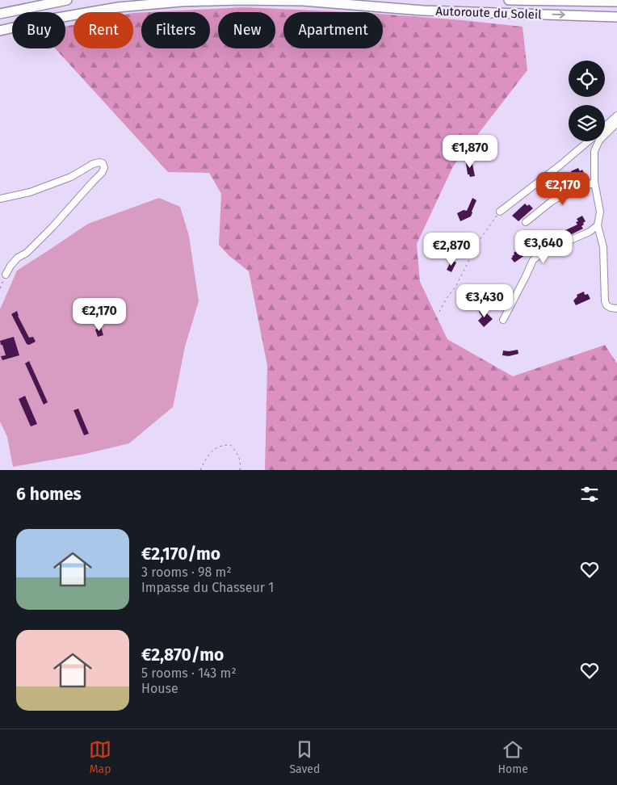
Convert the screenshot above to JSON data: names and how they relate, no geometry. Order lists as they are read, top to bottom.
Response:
{
  "streets": {
    "highway": ["Autoroute du Soleil"]
  },
  "one_way": ["Autoroute du Soleil"],
  "page": {
    "chip": [
      "Buy",
      "Rent",
      "Filters",
      "New",
      "Apartment"
    ],
    "price": [
      "€1,870",
      "€2,170",
      "€3,640",
      "€2,870",
      "€3,430",
      "€2,170"
    ],
    "heading": "6 homes",
    "list": [
      {
        "name": "€2,170/mo",
        "note": "3 rooms · 98 m² · Impasse du Chasseur 1"
      },
      {
        "name": "€2,870/mo",
        "note": "5 rooms · 143 m² · House"
      }
    ],
    "tabs": ["Map", "Saved", "Home"]
  }
}
